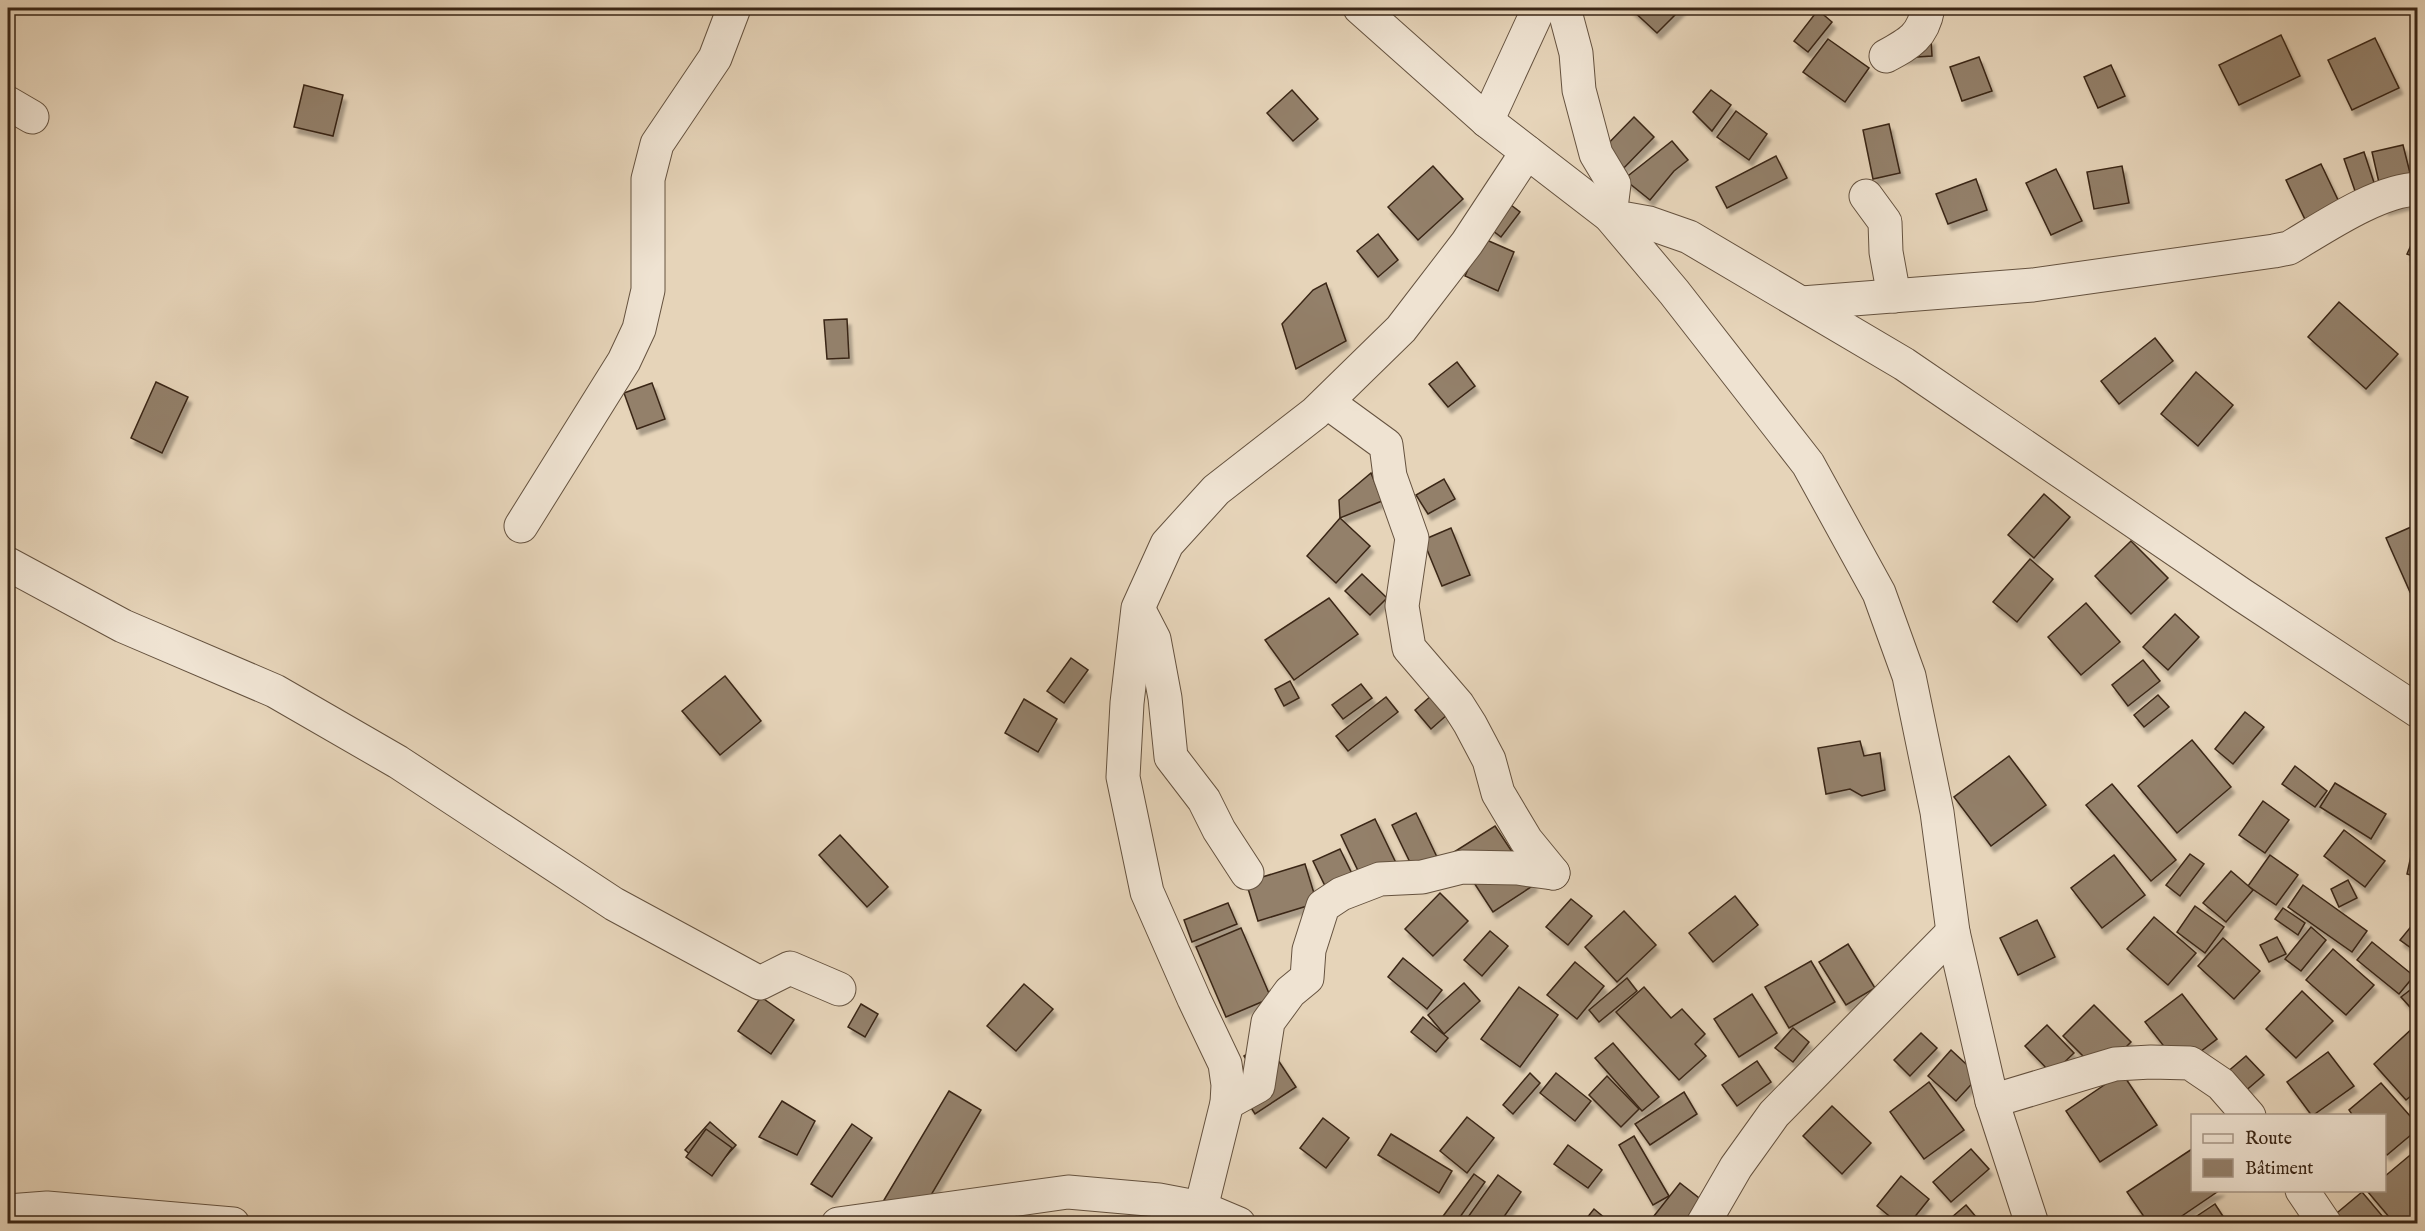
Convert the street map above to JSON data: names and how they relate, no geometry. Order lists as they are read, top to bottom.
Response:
{
  "legend": ["Route", "Bâtiment"]
}
